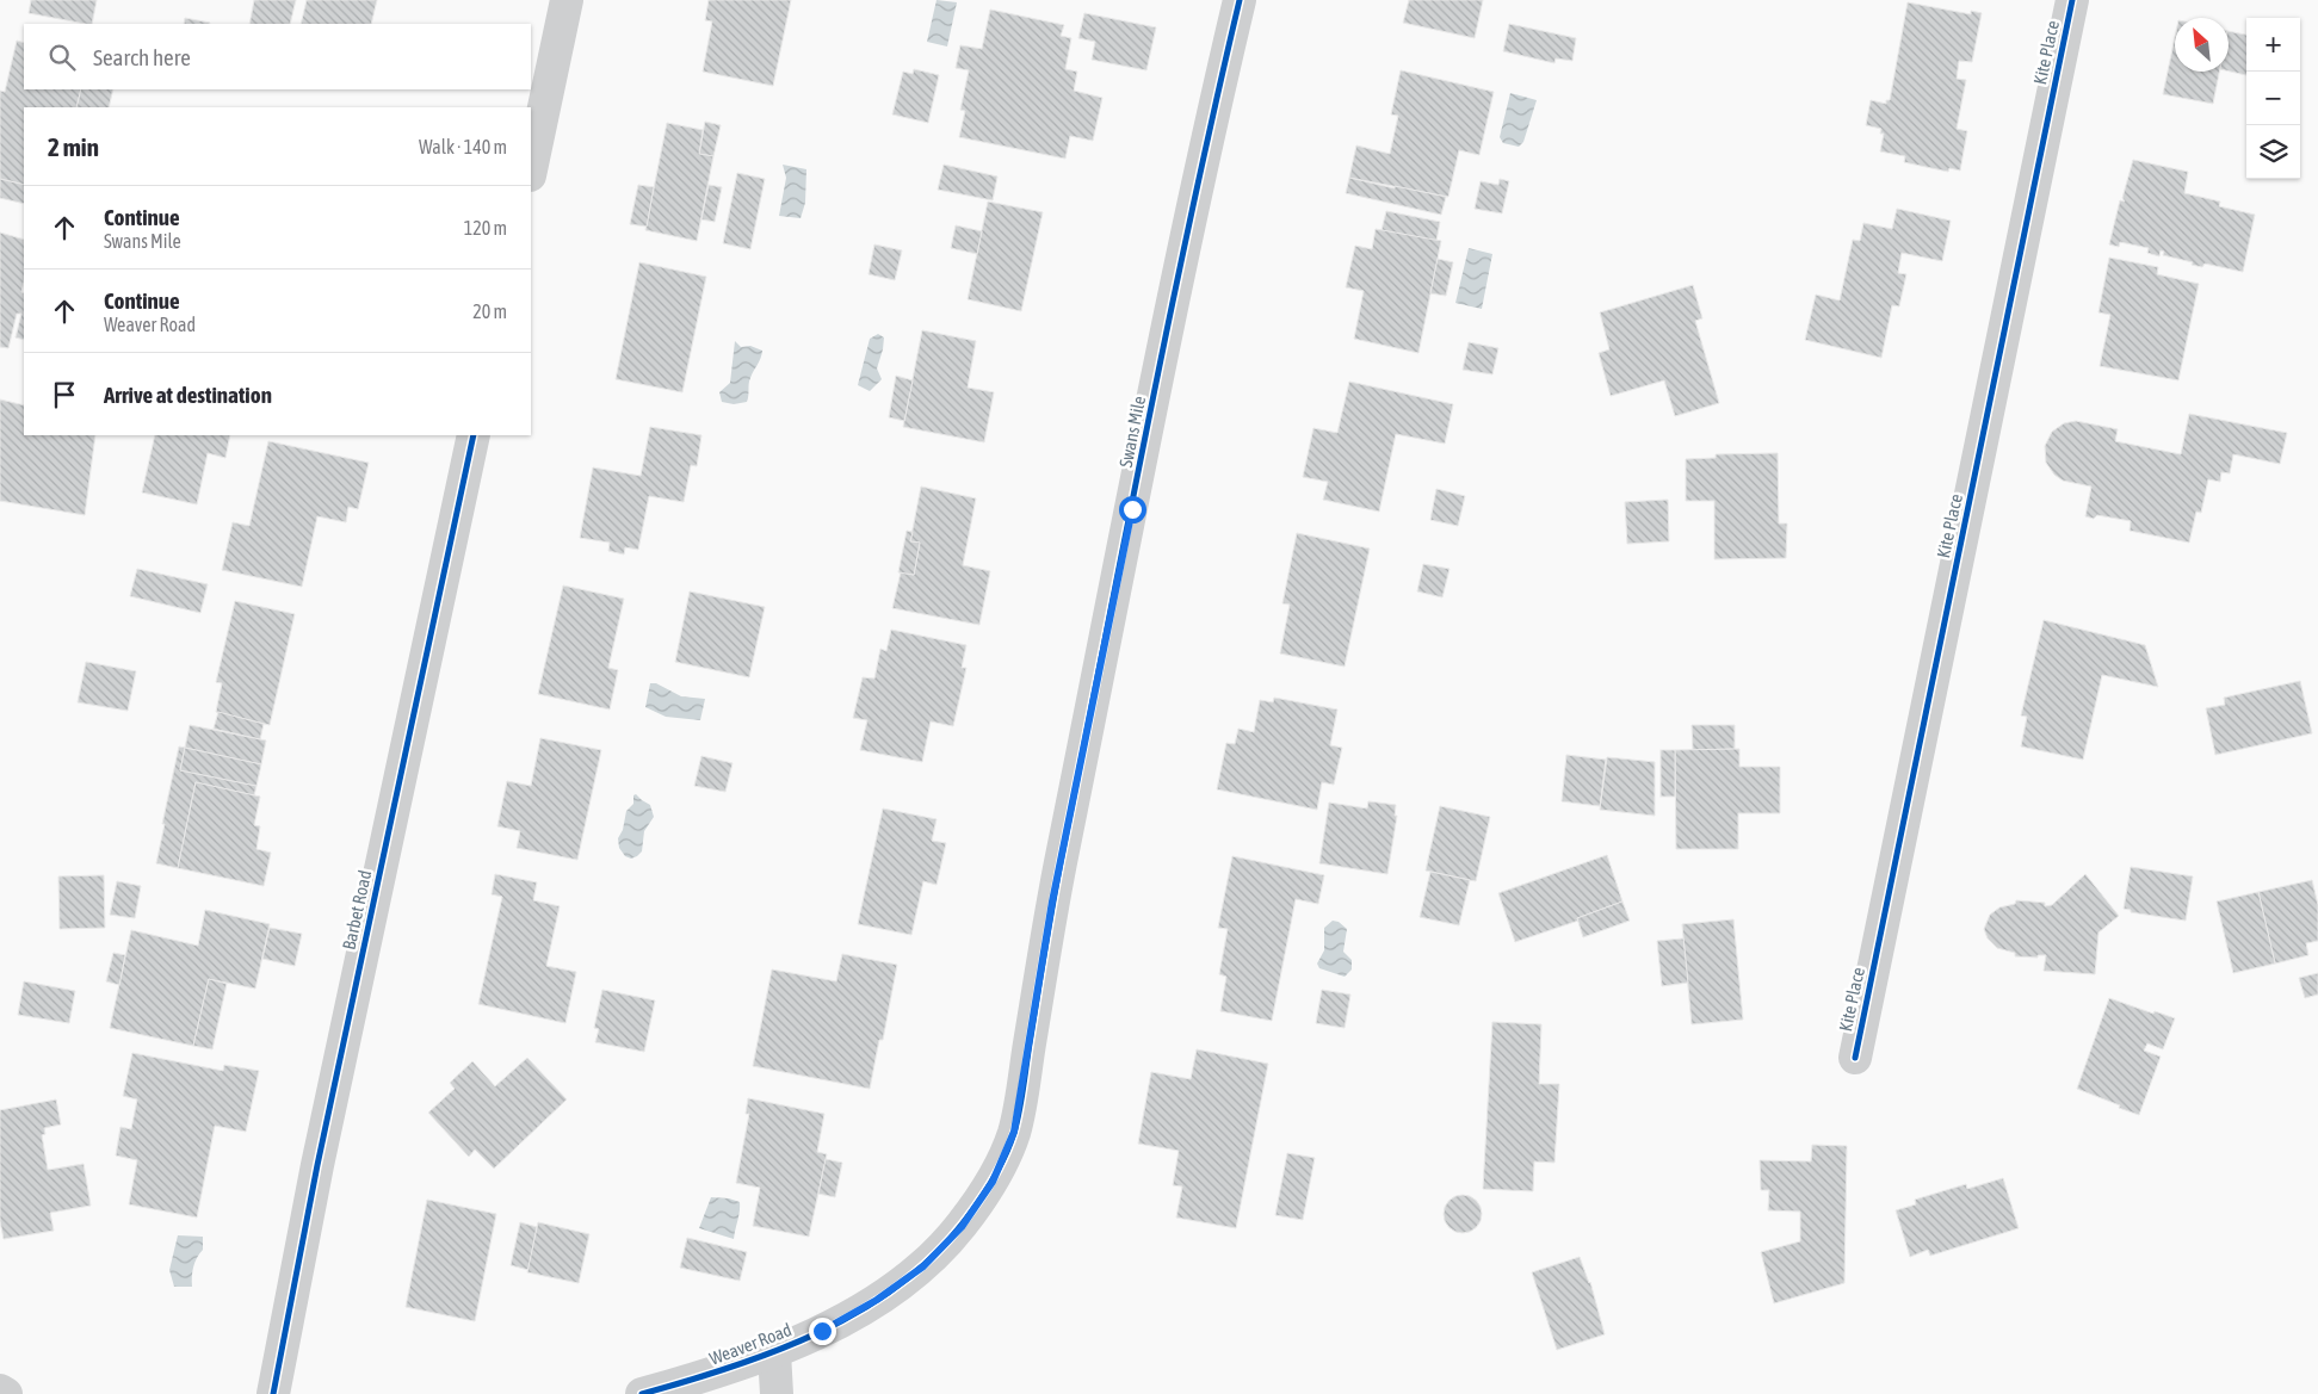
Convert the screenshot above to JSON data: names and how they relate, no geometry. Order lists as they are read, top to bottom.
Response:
{
  "streets": {
    "street": [
      "Kite Place",
      "Swans Mile",
      "Barbet Road",
      "Weaver Road"
    ]
  },
  "crossings": [
    ["Swans Mile", "Weaver Road"]
  ],
  "north": "top left",
  "page": {
    "map_buttons": ["+", "−"],
    "search": "Search here",
    "heading": ["2 min", "Walk · 140 m"],
    "list": [
      ["Continue", "Swans Mile", "120 m"],
      ["Continue", "Weaver Road", "20 m"],
      "Arrive at destination"
    ]
  }
}
